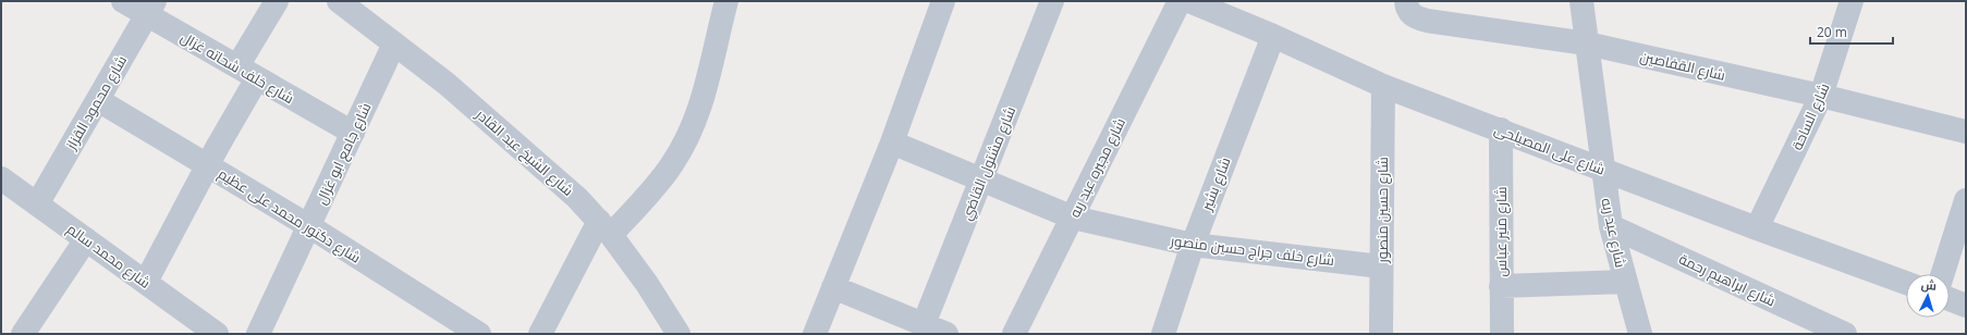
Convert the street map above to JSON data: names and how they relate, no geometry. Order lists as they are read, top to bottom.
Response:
{
  "streets": {
    "street": [
      "شارع القفاصين",
      "شارع خلف شحاته غزال",
      "شارع محمود القزاز",
      "شارع الساحة",
      "شارع على المصيلحى",
      "شارع الشيخ عبد القادر",
      "شارع جامع ابو غزال",
      "شارع مشتول القاضي",
      "شارع مجيره عبد ربه",
      "شارع بشير",
      "شارع حسين منصور",
      "شارع دكتور محمد على عظيم",
      "شارع منير عباس",
      "شارع عبد ربه",
      "شارع خلف جراج حسين منصور",
      "شارع محمد سالم",
      "شارع ابراهيم رحمة"
    ]
  },
  "crossings": [
    ["شارع القفاصين", "شارع الساحة"],
    ["شارع القفاصين", "شارع عبد ربه"],
    ["شارع خلف شحاته غزال", "شارع محمود القزاز"],
    ["شارع خلف شحاته غزال", "شارع جامع ابو غزال"],
    ["شارع محمود القزاز", "شارع دكتور محمد على عظيم"],
    ["شارع محمود القزاز", "شارع محمد سالم"],
    ["شارع الساحة", "شارع على المصيلحى"],
    ["شارع على المصيلحى", "شارع مجيره عبد ربه"],
    ["شارع على المصيلحى", "شارع بشير"],
    ["شارع على المصيلحى", "شارع حسين منصور"],
    ["شارع على المصيلحى", "شارع منير عباس"],
    ["شارع على المصيلحى", "شارع عبد ربه"],
    ["شارع الشيخ عبد القادر", "شارع جامع ابو غزال"],
    ["شارع جامع ابو غزال", "شارع دكتور محمد على عظيم"],
    ["شارع مشتول القاضي", "شارع خلف جراج حسين منصور"],
    ["شارع مجيره عبد ربه", "شارع خلف جراج حسين منصور"],
    ["شارع بشير", "شارع خلف جراج حسين منصور"],
    ["شارع حسين منصور", "شارع خلف جراج حسين منصور"],
    ["شارع عبد ربه", "شارع ابراهيم رحمة"]
  ],
  "scale_bar": "20 m",
  "north": "top"
}
